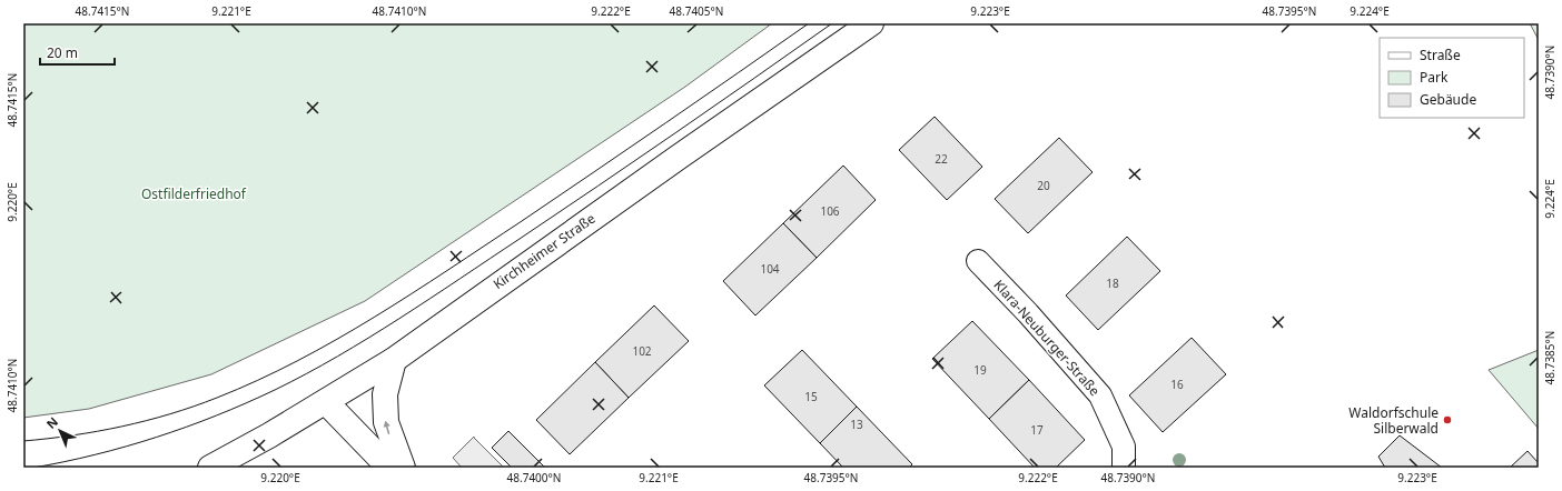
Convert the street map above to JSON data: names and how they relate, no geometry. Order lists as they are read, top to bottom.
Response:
{
  "streets": {
    "main road": ["Kirchheimer Straße"],
    "street": ["Klara-Neuburger-Straße"]
  },
  "parks": ["Ostfilderfriedhof"],
  "places": ["Waldorfschule Silberwald"],
  "house_numbers": [
    "22",
    "20",
    "106",
    "104",
    "18",
    "102",
    "19",
    "16",
    "15",
    "13",
    "17"
  ],
  "legend": ["Straße", "Park", "Gebäude"],
  "scale_bar": "20 m",
  "north": "top left",
  "coordinates": [
    "48.7415°N",
    "9.221°E",
    "48.7410°N",
    "9.222°E",
    "48.7405°N",
    "9.223°E",
    "48.7395°N",
    "9.224°E",
    "48.7390°N",
    "9.220°E",
    "48.7385°N",
    "48.7400°N"
  ]
}
